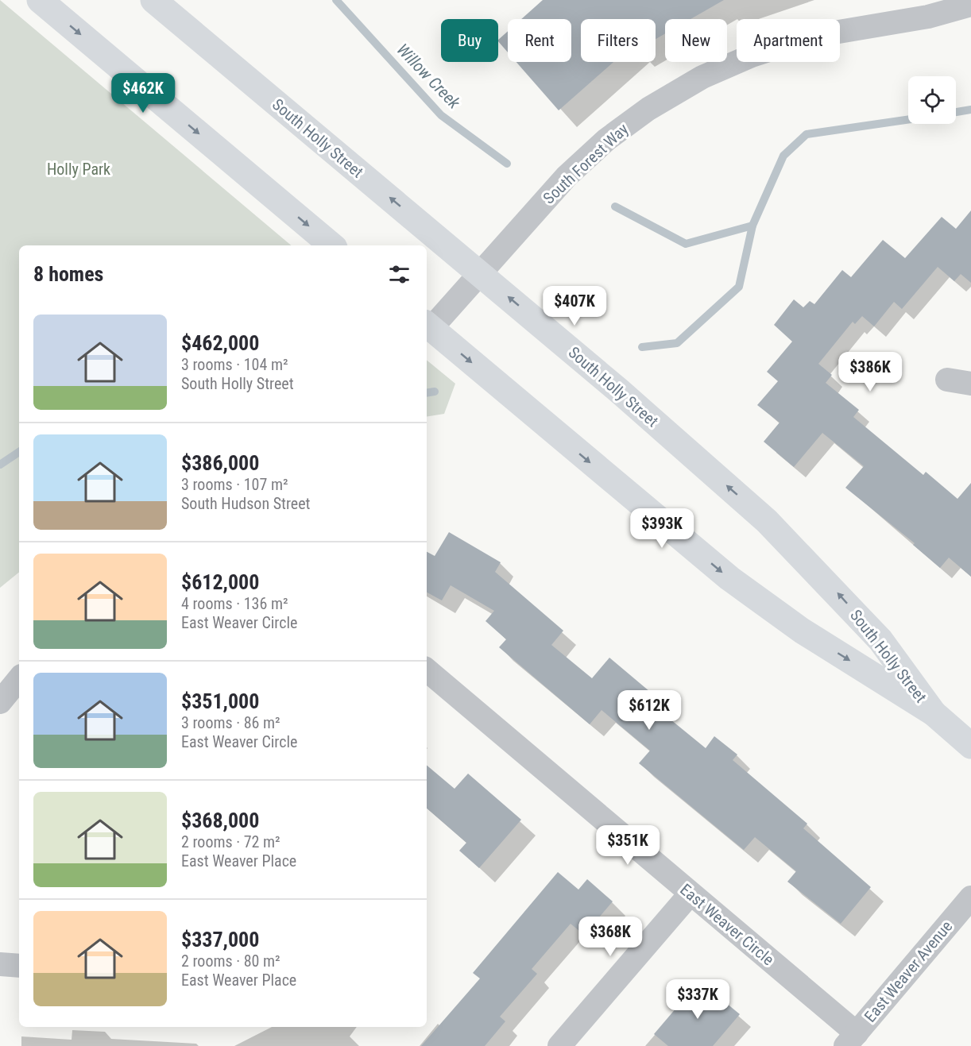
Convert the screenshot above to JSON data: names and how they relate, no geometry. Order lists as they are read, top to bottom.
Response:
{
  "streets": {
    "main road": ["South Holly Street"],
    "street": ["South Forest Way", "East Weaver Circle", "East Weaver Avenue"]
  },
  "crossings": [
    ["South Holly Street", "South Forest Way"],
    ["East Weaver Circle", "East Weaver Avenue"]
  ],
  "water": ["Willow Creek"],
  "parks": ["Holly Park"],
  "page": {
    "chip": [
      "Buy",
      "Rent",
      "Filters",
      "New",
      "Apartment"
    ],
    "price": [
      "$462K",
      "$407K",
      "$386K",
      "$393K",
      "$612K",
      "$351K",
      "$368K",
      "$337K"
    ],
    "heading": "8 homes",
    "list": [
      {
        "name": "$462,000",
        "note": "3 rooms · 104 m² · South Holly Street"
      },
      {
        "name": "$386,000",
        "note": "3 rooms · 107 m² · South Hudson Street"
      },
      {
        "name": "$612,000",
        "note": "4 rooms · 136 m² · East Weaver Circle"
      },
      {
        "name": "$351,000",
        "note": "3 rooms · 86 m² · East Weaver Circle"
      },
      {
        "name": "$368,000",
        "note": "2 rooms · 72 m² · East Weaver Place"
      },
      {
        "name": "$337,000",
        "note": "2 rooms · 80 m² · East Weaver Place"
      }
    ]
  }
}
